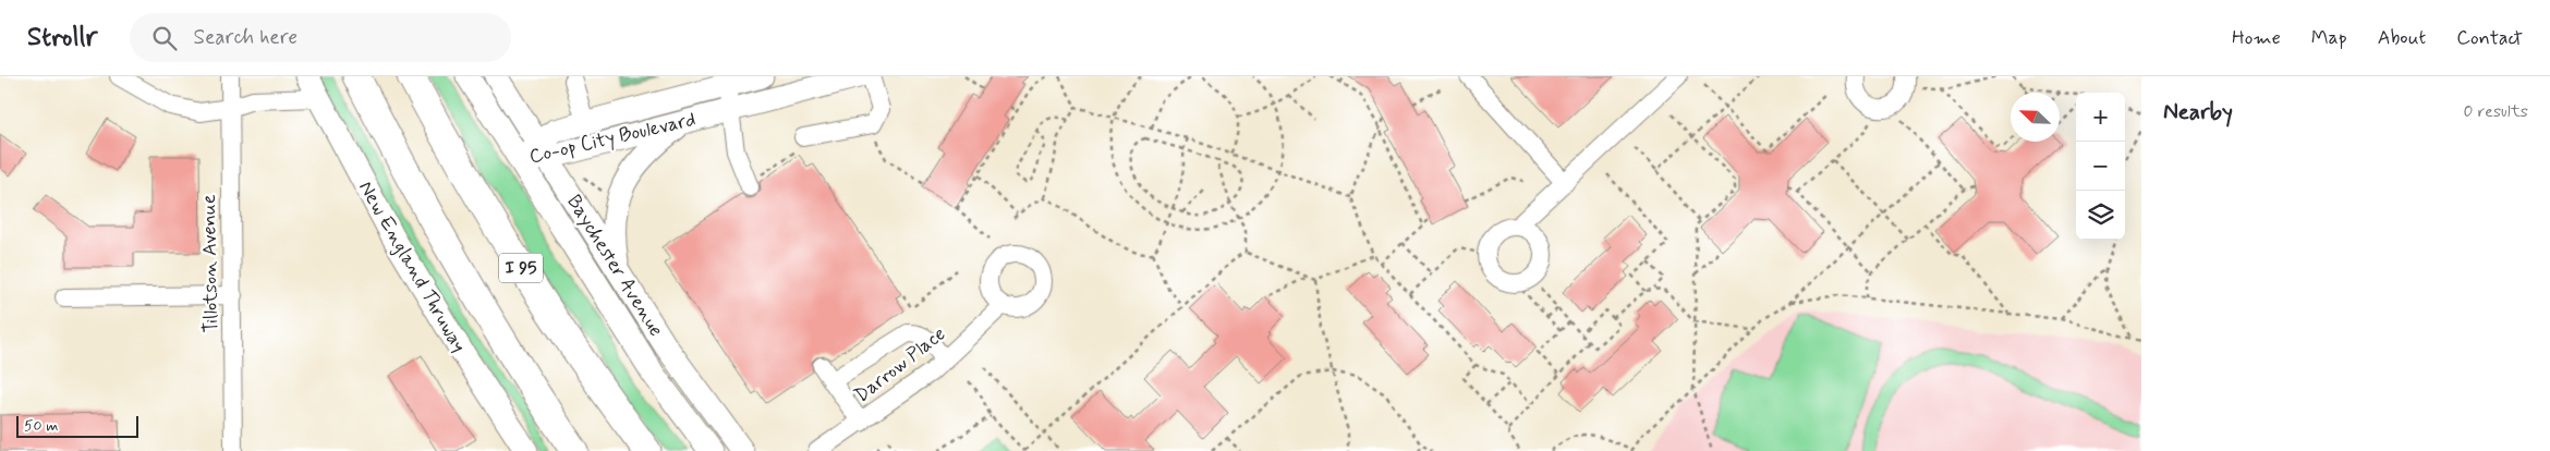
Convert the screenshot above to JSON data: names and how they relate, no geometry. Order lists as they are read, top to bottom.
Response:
{
  "streets": {
    "highway": ["I 95"],
    "main road": ["Co-op City Boulevard", "Baychester Avenue", "New England Thruway"],
    "street": ["Tillotson Avenue", "Darrow Place"]
  },
  "crossings": [
    ["Co-op City Boulevard", "Baychester Avenue"]
  ],
  "scale_bar": "50 m",
  "north": "top left",
  "page": {
    "header": "Strollr",
    "search": "Search here",
    "nav": [
      "Home",
      "Map",
      "About",
      "Contact"
    ],
    "heading": ["Nearby", "0 results"],
    "map_buttons": ["+", "−"],
    "scale": "50 m"
  }
}
